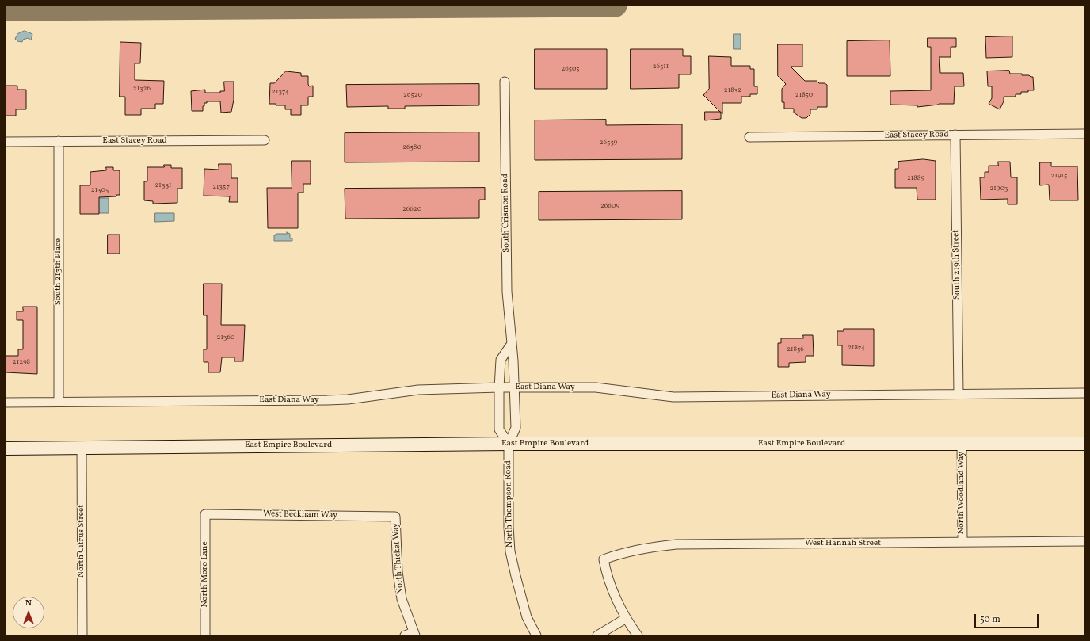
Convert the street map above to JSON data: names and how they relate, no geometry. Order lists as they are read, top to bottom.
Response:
{
  "streets": {
    "street": [
      "East Stacey Road",
      "South Crismon Road",
      "South 219th Street",
      "South 213th Place",
      "East Diana Way",
      "East Empire Boulevard",
      "North Woodland Way",
      "North Thompson Road",
      "West Beckham Way",
      "North Citrus Street",
      "West Hannah Street",
      "North Thicket Way",
      "North Moro Lane"
    ]
  },
  "crossings": [
    ["East Stacey Road", "South 219th Street"],
    ["East Stacey Road", "South 213th Place"],
    ["South Crismon Road", "East Diana Way"],
    ["South Crismon Road", "East Empire Boulevard"],
    ["South Crismon Road", "North Thompson Road"],
    ["South 219th Street", "East Diana Way"],
    ["South 213th Place", "East Diana Way"],
    ["East Empire Boulevard", "North Woodland Way"],
    ["East Empire Boulevard", "North Thompson Road"],
    ["East Empire Boulevard", "North Citrus Street"],
    ["North Woodland Way", "West Hannah Street"],
    ["West Beckham Way", "North Thicket Way"],
    ["West Beckham Way", "North Moro Lane"]
  ],
  "house_numbers": [
    "26511",
    "26505",
    "21326",
    "21832",
    "21374",
    "26520",
    "21850",
    "26559",
    "26580",
    "21915",
    "21889",
    "21331",
    "21357",
    "21903",
    "21305",
    "26609",
    "26620",
    "21360",
    "21874",
    "21856",
    "21298"
  ],
  "scale_bar": "50 m",
  "north": "top"
}
